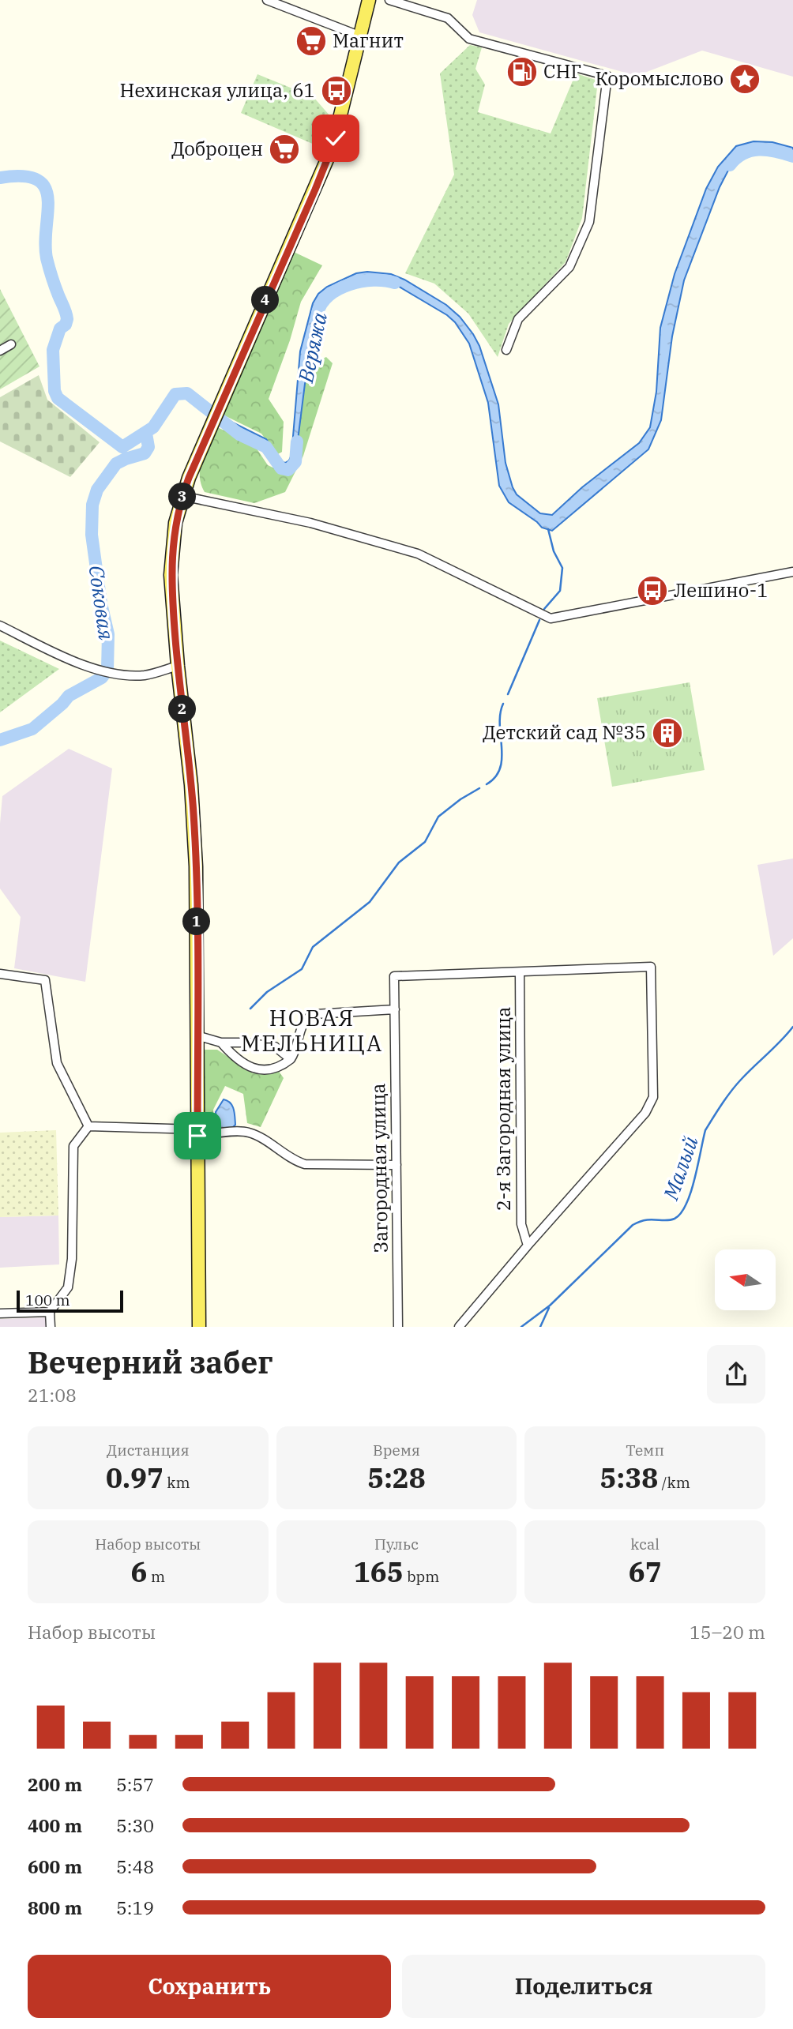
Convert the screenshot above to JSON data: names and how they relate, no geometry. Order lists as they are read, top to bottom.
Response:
{
  "streets": {
    "street": ["2-я Загородная улица", "Загородная улица"]
  },
  "crossings": [
    ["2-я Загородная улица", "Загородная улица"]
  ],
  "districts": ["НОВАЯ МЕЛЬНИЦА"],
  "water": ["Веряжа", "Соковая", "Малый"],
  "places": {
    "supermarket": ["Магнит", "Доброцен"],
    "fuel station": ["СНГ"],
    "place": ["Коромыслово"],
    "bus stop": ["Нехинская улица, 61", "Лешино-1"],
    "building": ["Детский сад №35"]
  },
  "scale_bar": "100 m",
  "north": "left",
  "page": {
    "pins": [
      "4",
      "3",
      "2",
      "1"
    ],
    "scale": "100 m",
    "heading": ["Вечерний забег", "21:08"],
    "stats": [
      ["Дистанция", "0.97 km"],
      ["Время", "5:28"],
      ["Темп", "5:38 /km"],
      ["Набор высоты", "6 m"],
      ["Пульс", "165 bpm"],
      ["kcal", "67"]
    ],
    "chart": ["Набор высоты", "15–20 m"],
    "list": [
      {
        "name": "200 m",
        "note": "5:57"
      },
      {
        "name": "400 m",
        "note": "5:30"
      },
      {
        "name": "600 m",
        "note": "5:48"
      },
      {
        "name": "800 m",
        "note": "5:19"
      }
    ],
    "buttons": ["Сохранить", "Поделиться"]
  }
}
